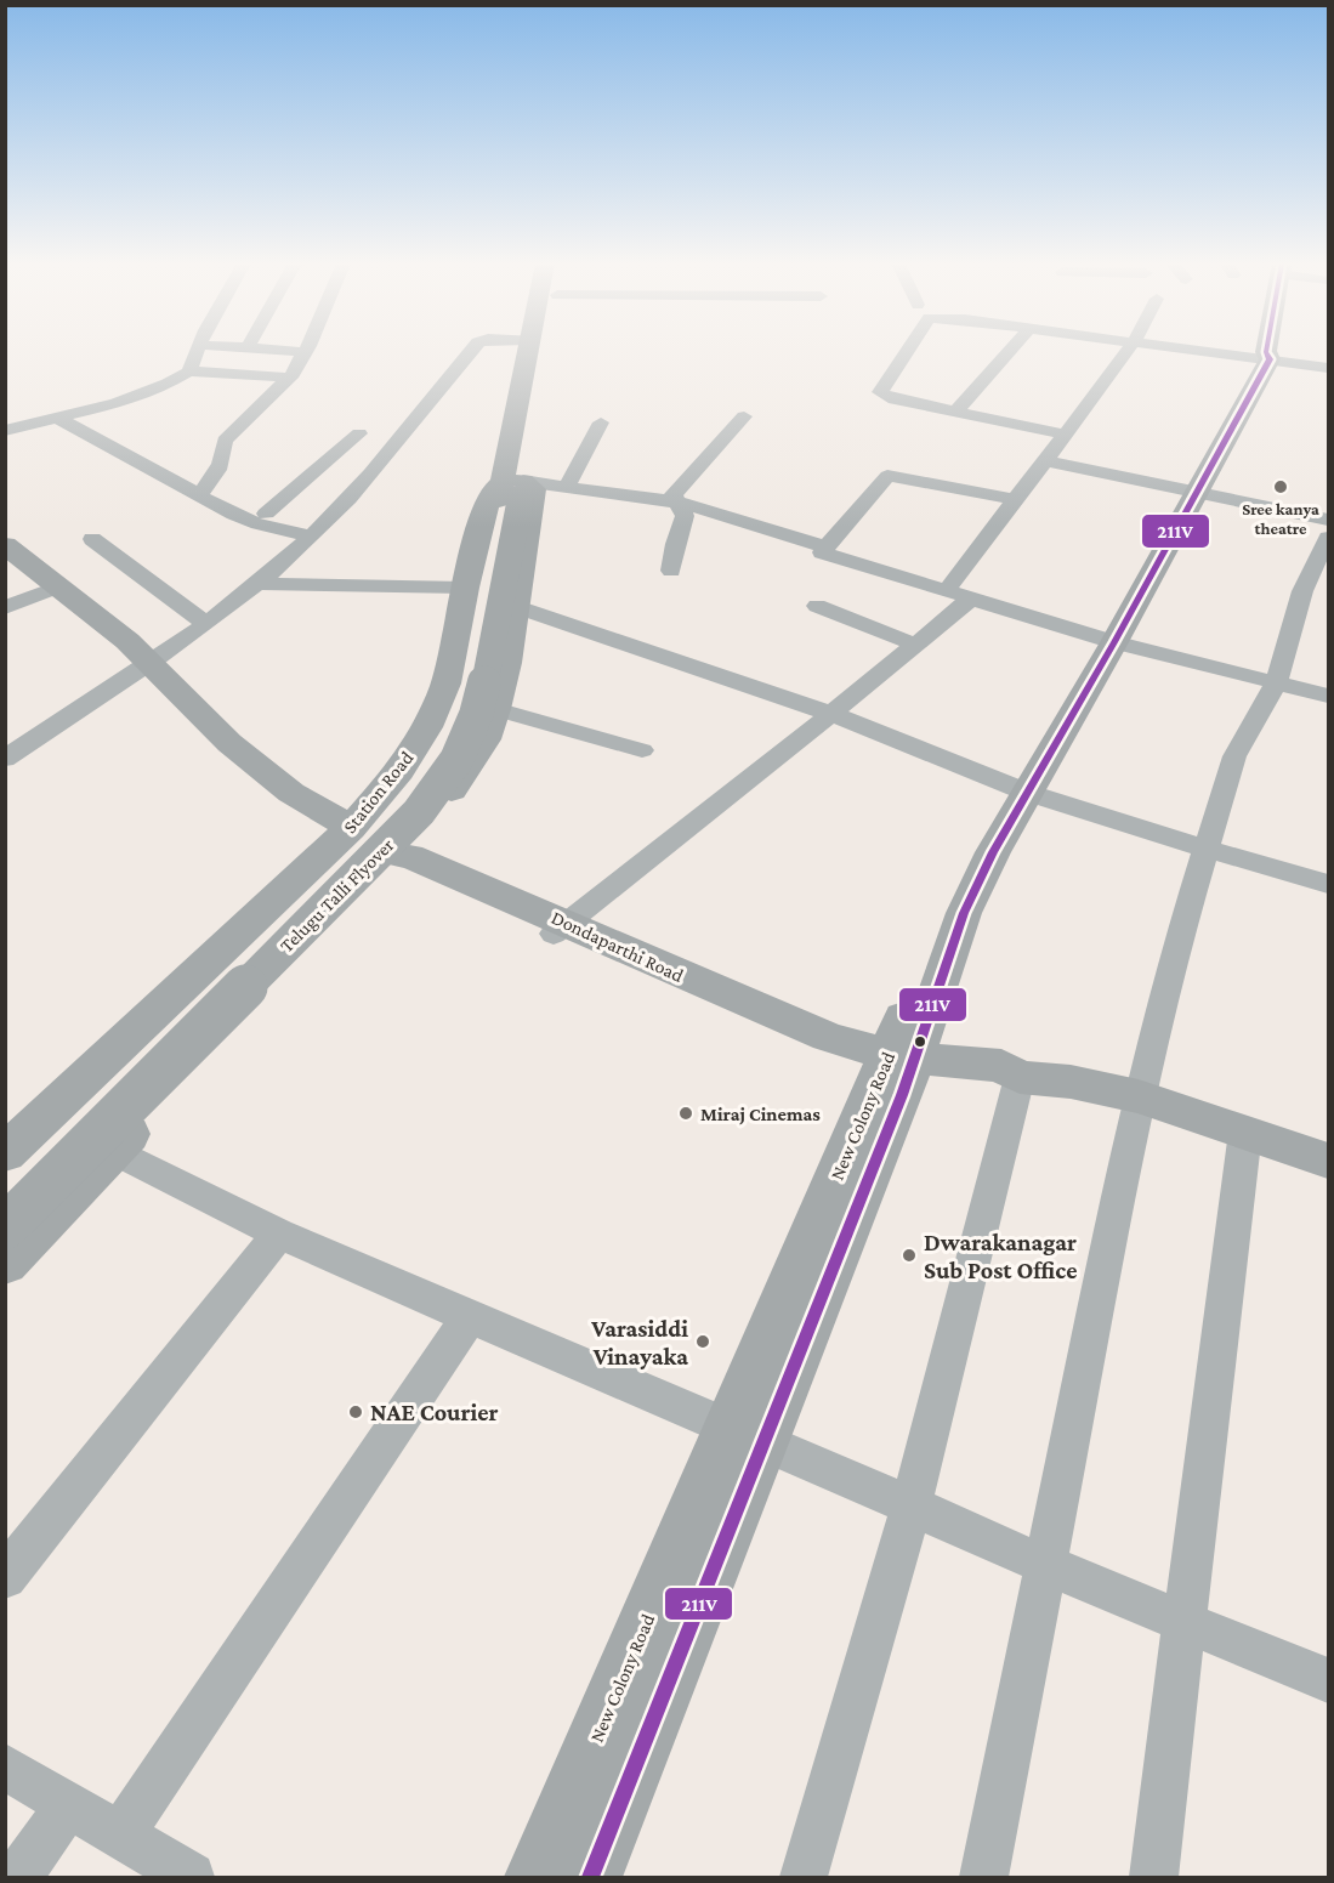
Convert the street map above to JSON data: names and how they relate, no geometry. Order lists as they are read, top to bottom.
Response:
{
  "streets": {
    "main road": [
      "Station Road",
      "Telugu Talli Flyover",
      "Dondaparthi Road",
      "New Colony Road"
    ]
  },
  "crossings": [
    ["Station Road", "Telugu Talli Flyover"],
    ["Dondaparthi Road", "New Colony Road"]
  ],
  "places": [
    "Sree kanya theatre",
    "Miraj Cinemas",
    "Dwarakanagar Sub Post Office",
    "Varasiddi Vinayaka",
    "NAE Courier"
  ],
  "lines": ["transit line 211V"]
}
